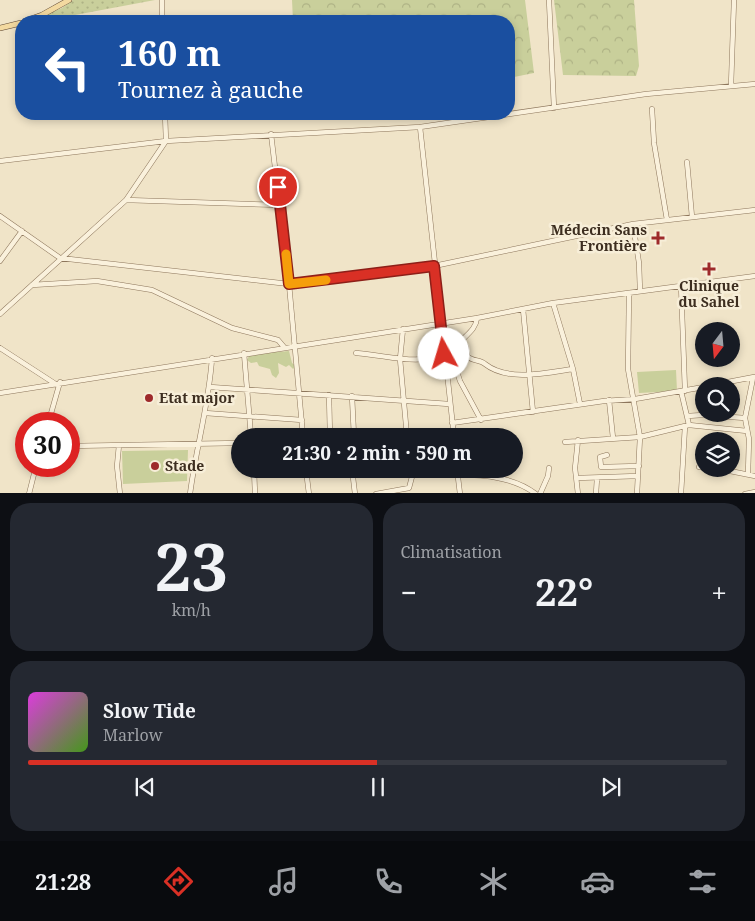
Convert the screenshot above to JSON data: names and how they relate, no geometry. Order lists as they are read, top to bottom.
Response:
{
  "places": {
    "health": ["Médecin Sans Frontière", "Clinique du Sahel"],
    "other": ["Etat major", "Stade"]
  },
  "north": "bottom",
  "page": {
    "turn": ["160 m", "Tournez à gauche"],
    "limit": "30",
    "trip": "21:30 · 2 min · 590 m",
    "tile": [
      ["23", "km/h"],
      "Climatisation"
    ],
    "heat": ["−", "22°", "+"],
    "song": ["Slow Tide", "Marlow"],
    "tabs": "21:28"
  }
}
